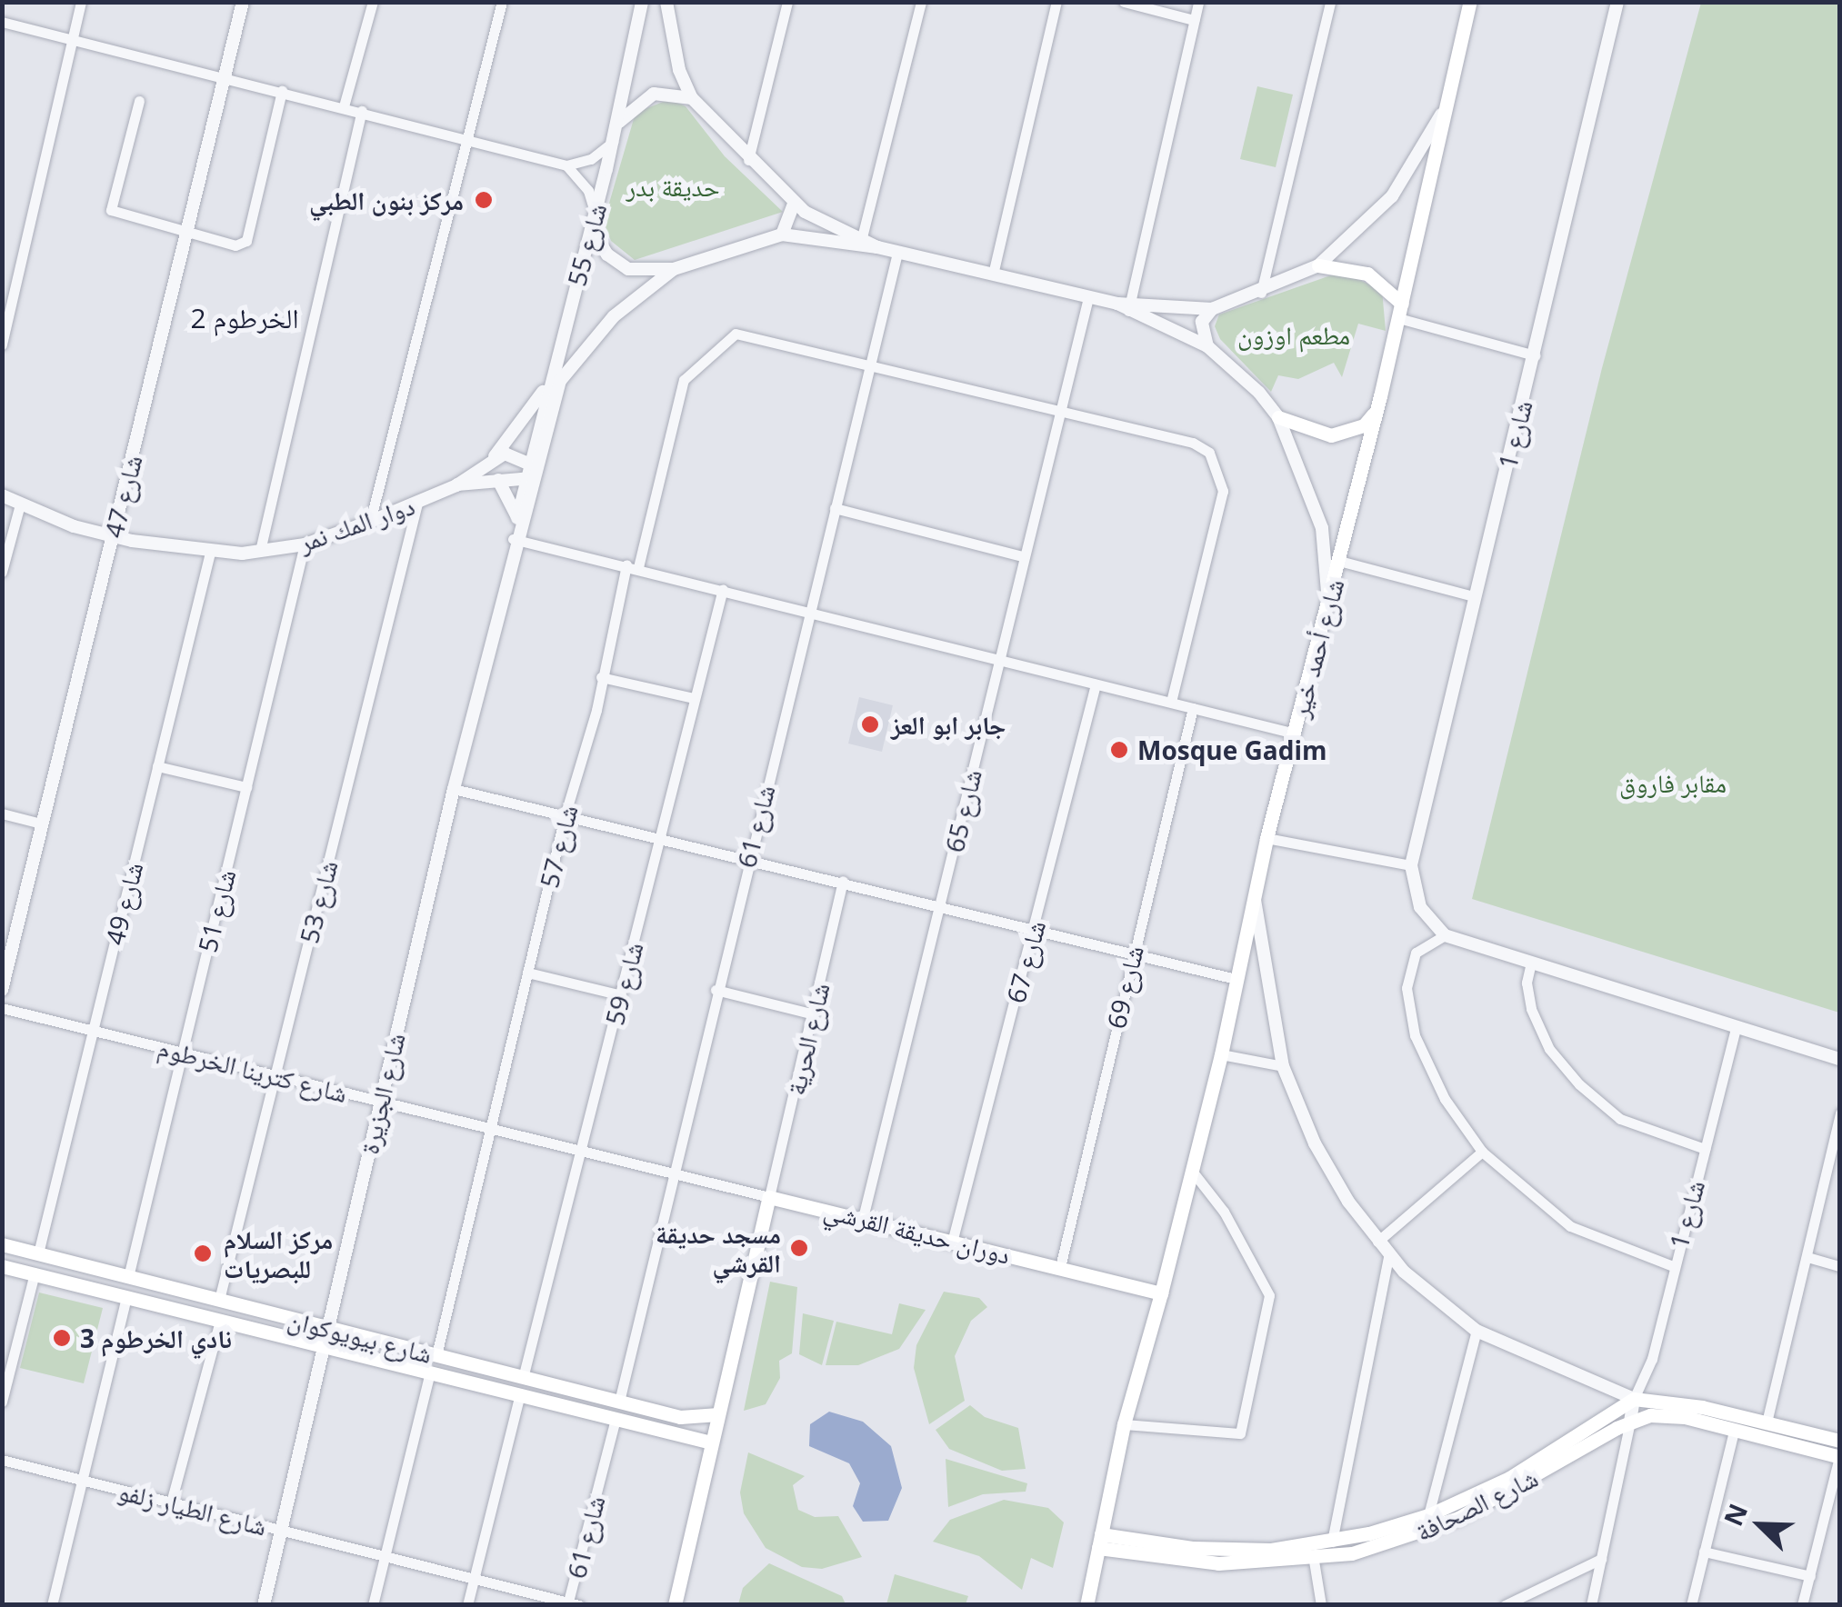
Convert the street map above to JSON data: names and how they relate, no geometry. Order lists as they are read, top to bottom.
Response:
{
  "streets": {
    "main road": [
      "شارع أحمد خير",
      "دوران حديقة القرشي",
      "شارع بيويوكوان",
      "شارع الصحافة"
    ],
    "street": [
      "شارع 55",
      "شارع 1",
      "شارع 47",
      "دوار المك نمر",
      "شارع 65",
      "شارع 61",
      "شارع 57",
      "شارع 53",
      "شارع 49",
      "شارع 51",
      "شارع 67",
      "شارع 59",
      "شارع 69",
      "شارع الحرية",
      "شارع كترينا الخرطوم",
      "شارع الجزيرة",
      "شارع الطيار زلفو"
    ]
  },
  "crossings": [
    ["شارع 55", "دوار المك نمر"],
    ["شارع 55", "شارع الجزيرة"],
    ["شارع 1", "شارع الصحافة"],
    ["شارع 47", "دوار المك نمر"],
    ["دوار المك نمر", "شارع 53"],
    ["دوار المك نمر", "شارع 49"],
    ["دوار المك نمر", "شارع 51"],
    ["دوار المك نمر", "شارع الجزيرة"],
    ["شارع أحمد خير", "دوران حديقة القرشي"],
    ["شارع 65", "دوران حديقة القرشي"],
    ["شارع 61", "شارع 57"],
    ["شارع 61", "شارع كترينا الخرطوم"],
    ["شارع 61", "شارع بيويوكوان"],
    ["شارع 61", "شارع الطيار زلفو"],
    ["شارع 57", "شارع كترينا الخرطوم"],
    ["شارع 57", "شارع بيويوكوان"],
    ["شارع 53", "شارع كترينا الخرطوم"],
    ["شارع 53", "شارع بيويوكوان"],
    ["شارع 49", "شارع كترينا الخرطوم"],
    ["شارع 49", "شارع بيويوكوان"],
    ["شارع 51", "شارع كترينا الخرطوم"],
    ["شارع 51", "شارع بيويوكوان"],
    ["شارع 67", "دوران حديقة القرشي"],
    ["شارع 59", "شارع كترينا الخرطوم"],
    ["شارع 59", "شارع بيويوكوان"],
    ["شارع 59", "شارع الطيار زلفو"],
    ["شارع 69", "دوران حديقة القرشي"],
    ["شارع الحرية", "شارع كترينا الخرطوم"],
    ["شارع الحرية", "دوران حديقة القرشي"],
    ["شارع كترينا الخرطوم", "شارع الجزيرة"],
    ["شارع كترينا الخرطوم", "دوران حديقة القرشي"],
    ["شارع الجزيرة", "شارع بيويوكوان"],
    ["شارع الجزيرة", "شارع الطيار زلفو"]
  ],
  "districts": ["الخرطوم 2"],
  "parks": ["حديقة بدر", "مطعم اوزون", "مقابر فاروق"],
  "places": [
    "مركز بنون الطبي",
    "جابر ابو العز",
    "Mosque Gadim",
    "مسجد حديقة القرشي",
    "مركز السلام للبصريات",
    "نادي الخرطوم 3"
  ],
  "north": "top left"
}
